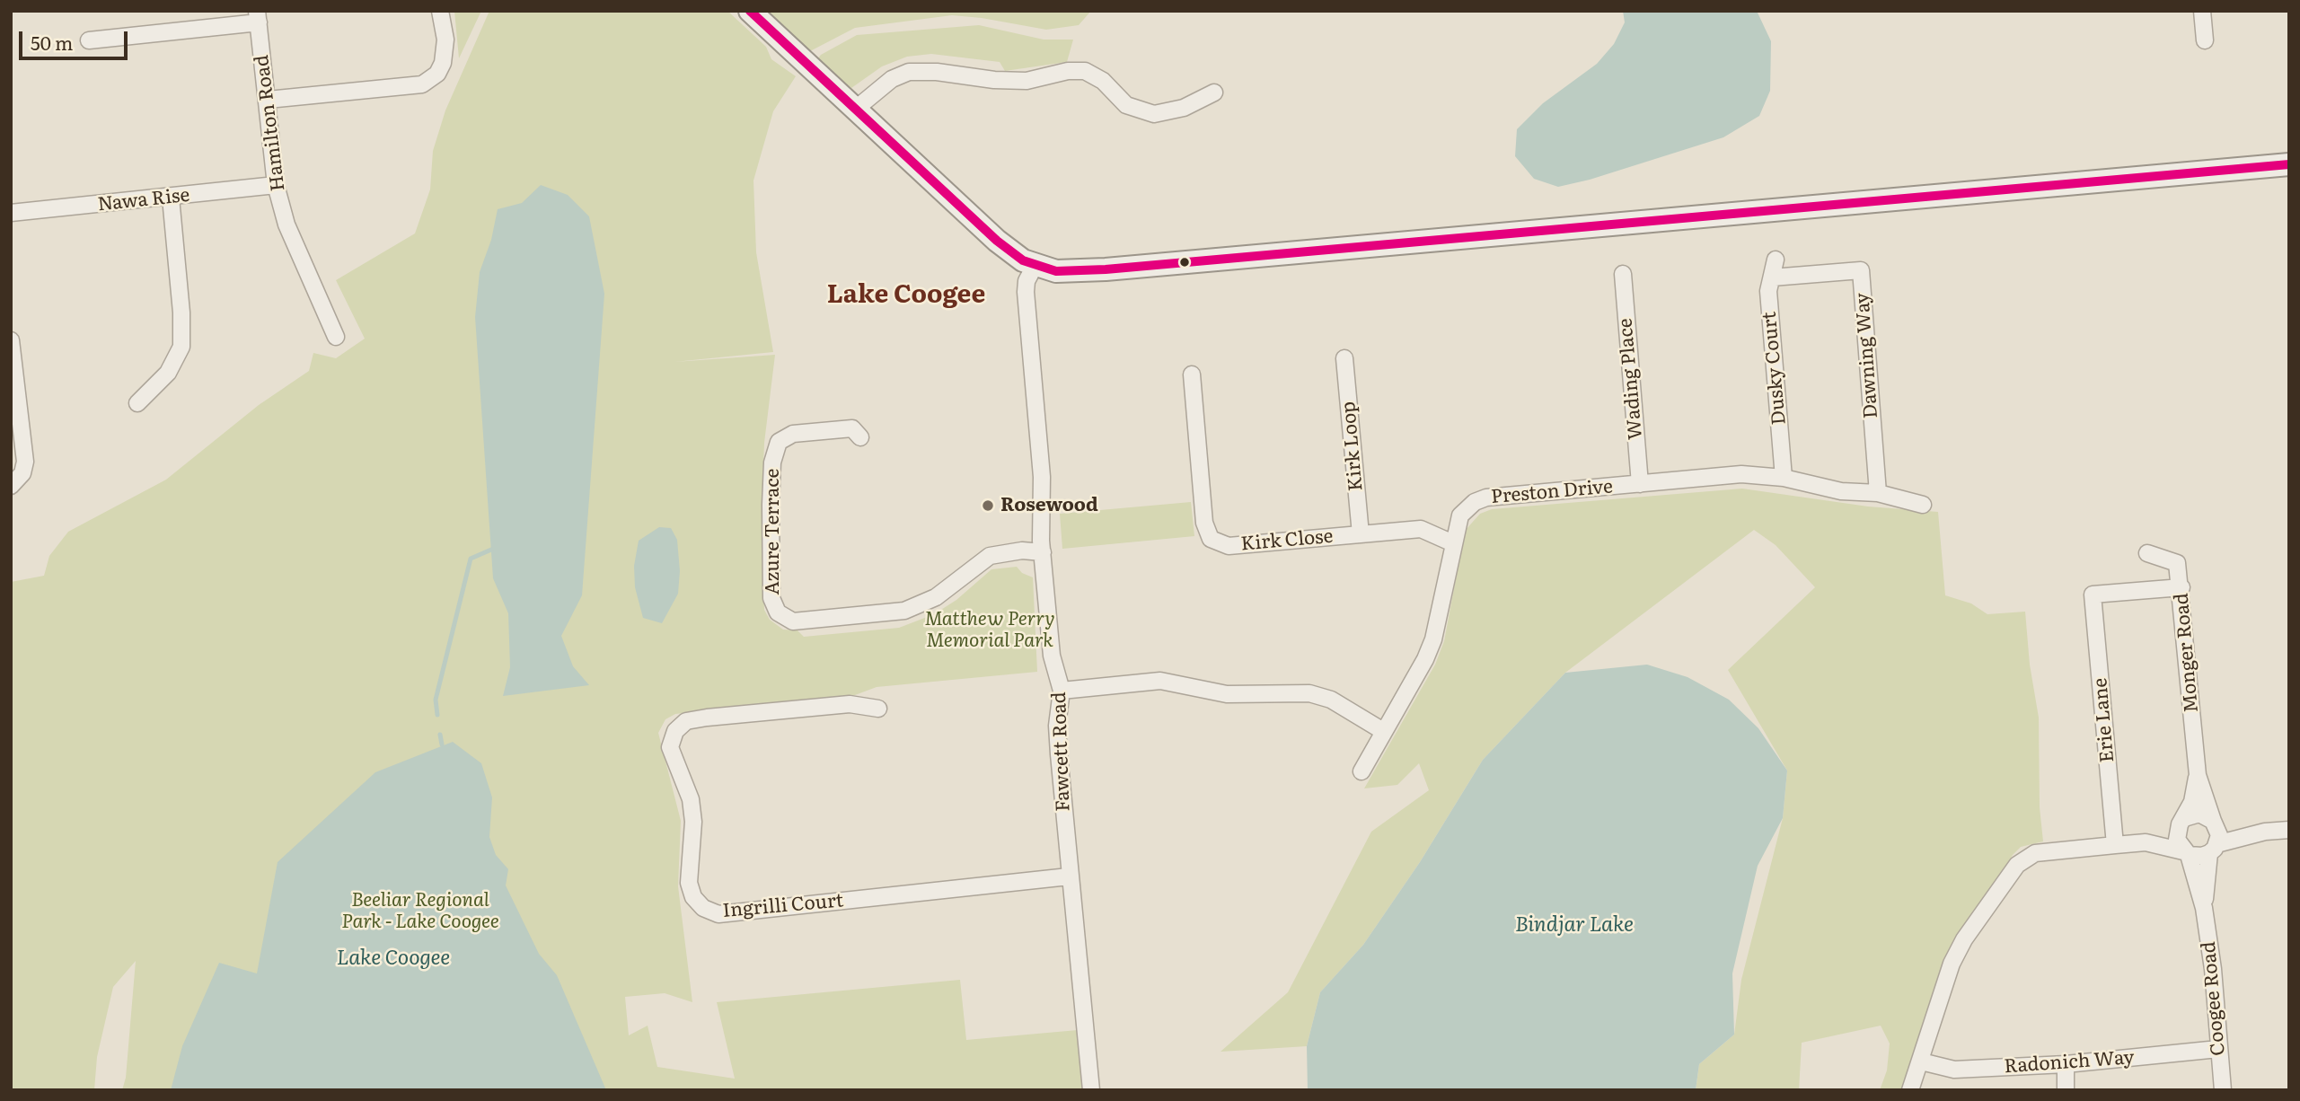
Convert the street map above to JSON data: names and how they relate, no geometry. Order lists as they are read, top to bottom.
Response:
{
  "streets": {
    "street": [
      "Hamilton Road",
      "Nawa Rise",
      "Dawning Way",
      "Dusky Court",
      "Wading Place",
      "Kirk Loop",
      "Preston Drive",
      "Azure Terrace",
      "Kirk Close",
      "Monger Road",
      "Erie Lane",
      "Fawcett Road",
      "Ingrilli Court",
      "Coogee Road",
      "Radonich Way"
    ]
  },
  "crossings": [
    ["Hamilton Road", "Nawa Rise"],
    ["Dawning Way", "Dusky Court"],
    ["Dawning Way", "Preston Drive"],
    ["Dusky Court", "Preston Drive"],
    ["Wading Place", "Preston Drive"],
    ["Kirk Loop", "Kirk Close"],
    ["Preston Drive", "Kirk Close"],
    ["Azure Terrace", "Fawcett Road"],
    ["Monger Road", "Erie Lane"],
    ["Monger Road", "Coogee Road"],
    ["Fawcett Road", "Ingrilli Court"],
    ["Coogee Road", "Radonich Way"]
  ],
  "districts": ["Lake Coogee"],
  "water": ["Bindjar Lake", "Lake Coogee"],
  "parks": ["Matthew Perry Memorial Park", "Beeliar Regional Park - Lake Coogee"],
  "places": ["Rosewood"],
  "scale_bar": "50 m"
}
